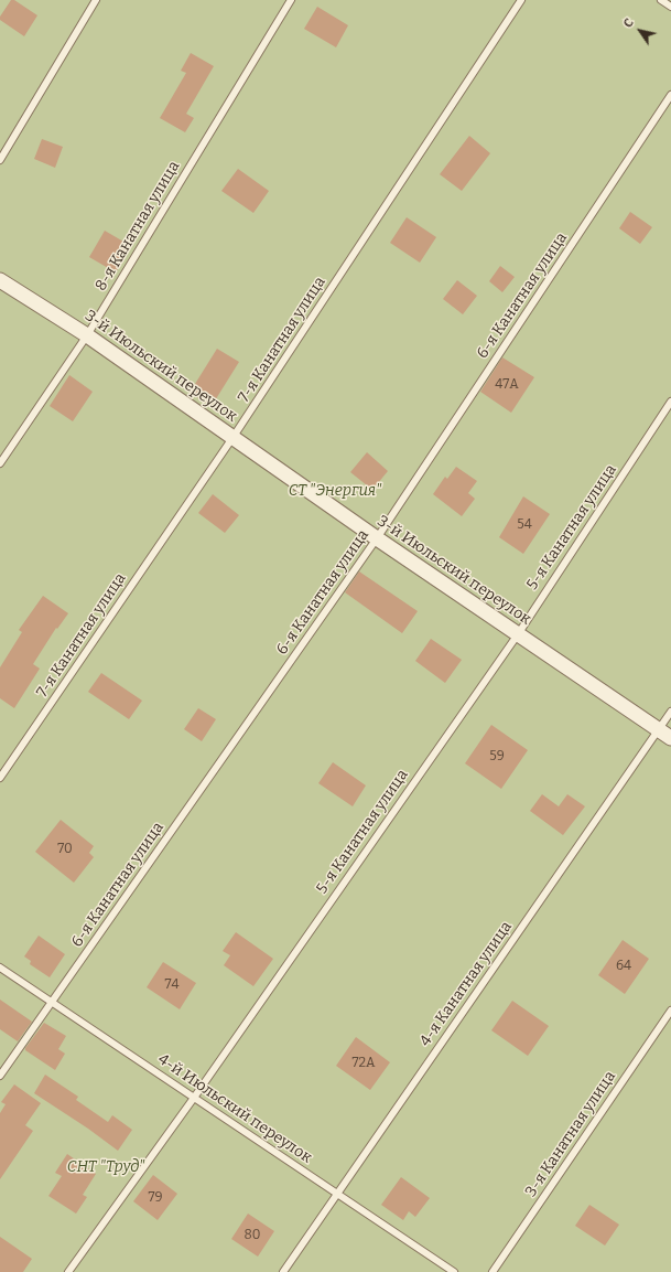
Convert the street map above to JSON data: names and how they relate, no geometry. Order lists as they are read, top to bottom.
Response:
{
  "streets": {
    "street": ["3-й Июльский переулок"],
    "lane": [
      "8-я Канатная улица",
      "6-я Канатная улица",
      "7-я Канатная улица",
      "5-я Канатная улица",
      "4-я Канатная улица",
      "4-й Июльский переулок",
      "3-я Канатная улица"
    ]
  },
  "crossings": [
    ["8-я Канатная улица", "3-й Июльский переулок"],
    ["6-я Канатная улица", "3-й Июльский переулок"],
    ["6-я Канатная улица", "4-й Июльский переулок"],
    ["7-я Канатная улица", "3-й Июльский переулок"],
    ["3-й Июльский переулок", "5-я Канатная улица"],
    ["3-й Июльский переулок", "4-я Канатная улица"],
    ["5-я Канатная улица", "4-й Июльский переулок"],
    ["4-я Канатная улица", "4-й Июльский переулок"]
  ],
  "parks": ["СТ \"Энергия\"", "СНТ \"Труд\""],
  "house_numbers": [
    "47А",
    "54",
    "59",
    "70",
    "64",
    "74",
    "72А",
    "79",
    "80"
  ],
  "north": "top left"
}
